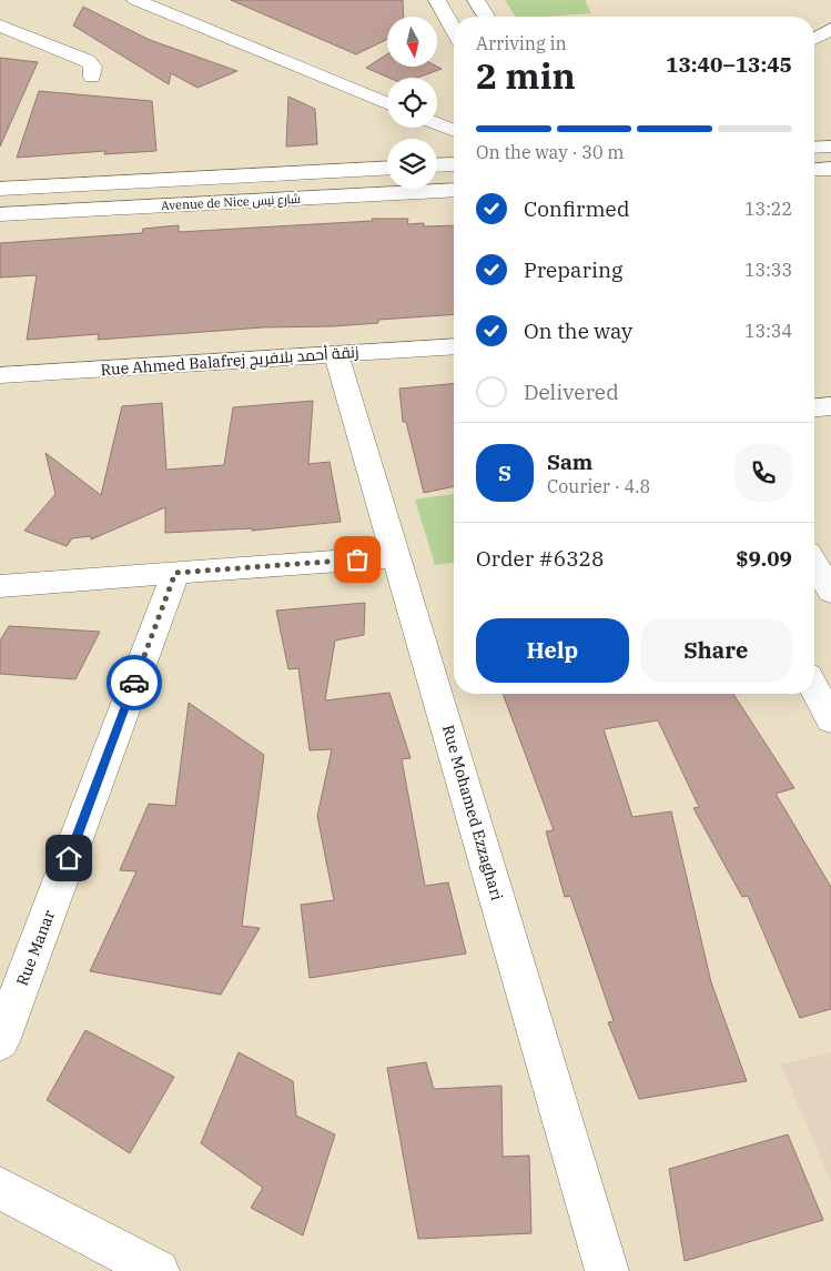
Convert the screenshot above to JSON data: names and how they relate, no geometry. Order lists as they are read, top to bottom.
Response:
{
  "streets": {
    "street": [
      "Avenue de Nice شارع نيس",
      "Rue Ahmed Balafrej زنقة أحمد بلافريج",
      "Rue Mohamed Ezzaghari",
      "Rue Manar"
    ]
  },
  "crossings": [
    ["Rue Ahmed Balafrej زنقة أحمد بلافريج", "Rue Mohamed Ezzaghari"]
  ],
  "north": "bottom",
  "page": {
    "heading": ["2 min", "Arriving in", "13:40–13:45"],
    "panel": [
      "Sam",
      "Courier · 4.8",
      "Order #6328",
      "$9.09"
    ],
    "bar": "On the way · 30 m",
    "list": [
      ["Confirmed", "13:22"],
      ["Preparing", "13:33"],
      ["On the way", "13:34"],
      "Delivered"
    ],
    "round": "S",
    "buttons": ["Help", "Share"]
  }
}
